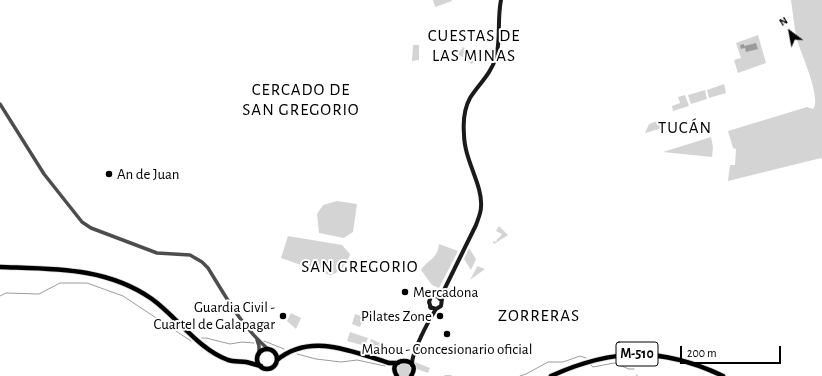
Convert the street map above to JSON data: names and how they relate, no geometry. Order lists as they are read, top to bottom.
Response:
{
  "streets": {
    "main road": ["M-510"]
  },
  "districts": [
    "CUESTAS DE LAS MINAS",
    "CERCADO DE SAN GREGORIO",
    "TUCÁN",
    "SAN GREGORIO",
    "ZORRERAS"
  ],
  "places": [
    "An de Juan",
    "Mercadona",
    "Guardia Civil - Cuartel de Galapagar",
    "Pilates Zone",
    "Mahou - Concesionario oficial"
  ],
  "scale_bar": "200 m",
  "north": "top left"
}
